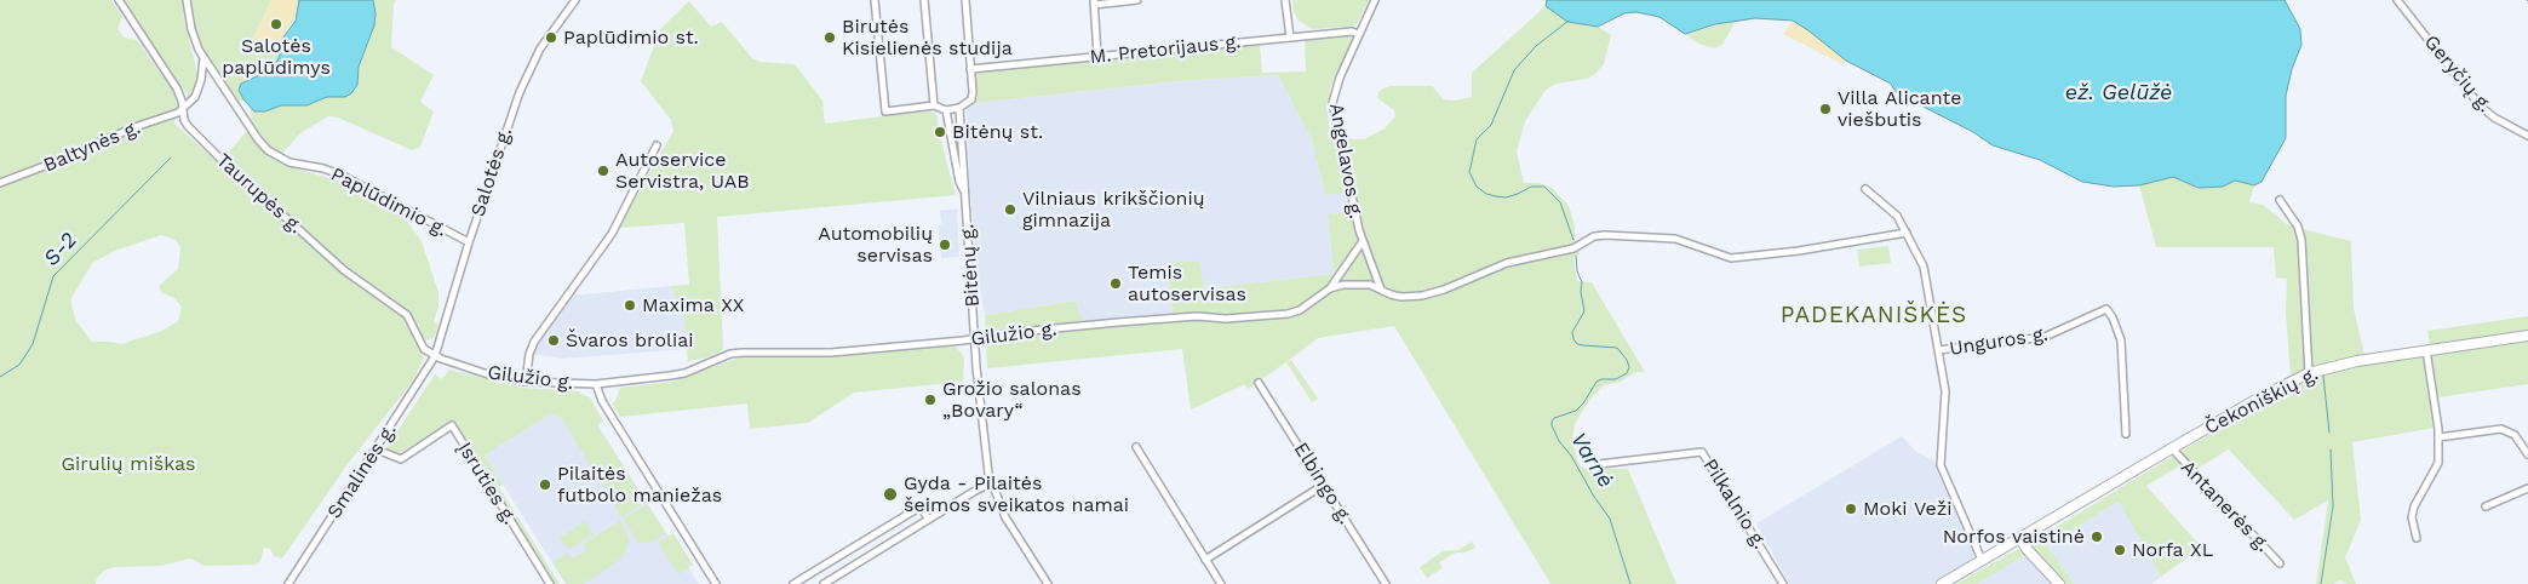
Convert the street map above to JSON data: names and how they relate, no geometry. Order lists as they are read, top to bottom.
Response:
{
  "streets": {
    "main road": ["Čekoniškių g."],
    "street": [
      "M. Pretorijaus g.",
      "Geryčių g.",
      "Baltynės g.",
      "Angelavos g.",
      "Salotės g.",
      "Taurupės g.",
      "Paplūdimio g.",
      "Bitėnų g.",
      "Gilužio g.",
      "Unguros g.",
      "Smalinės g.",
      "Įsruties g.",
      "Elbingo g.",
      "Pilkalnio g.",
      "Antanerės g."
    ]
  },
  "crossings": [
    ["M. Pretorijaus g.", "Angelavos g."],
    ["Baltynės g.", "Taurupės g."],
    ["Angelavos g.", "Gilužio g."],
    ["Salotės g.", "Taurupės g."],
    ["Salotės g.", "Paplūdimio g."],
    ["Salotės g.", "Gilužio g."],
    ["Salotės g.", "Smalinės g."],
    ["Taurupės g.", "Gilužio g."],
    ["Taurupės g.", "Smalinės g."],
    ["Bitėnų g.", "Gilužio g."],
    ["Gilužio g.", "Smalinės g."],
    ["Čekoniškių g.", "Antanerės g."],
    ["Smalinės g.", "Įsruties g."]
  ],
  "districts": ["PADEKANIŠKĖS"],
  "water": ["ež. Gelūžė", "S-2", "Varnė"],
  "parks": ["Girulių miškas"],
  "places": [
    "Salotės paplūdimys",
    "Paplūdimio st.",
    "Birutės Kisielienės studija",
    "Villa Alicante viešbutis",
    "Bitėnų st.",
    "Autoservice Servistra, UAB",
    "Vilniaus krikščionių gimnazija",
    "Automobilių servisas",
    "Temis autoservisas",
    "Maxima XX",
    "Švaros broliai",
    "Grožio salonas „Bovary“",
    "Pilaitės futbolo maniežas",
    "Gyda - Pilaitės šeimos sveikatos namai",
    "Moki Veži",
    "Norfos vaistinė",
    "Norfa XL"
  ]
}
